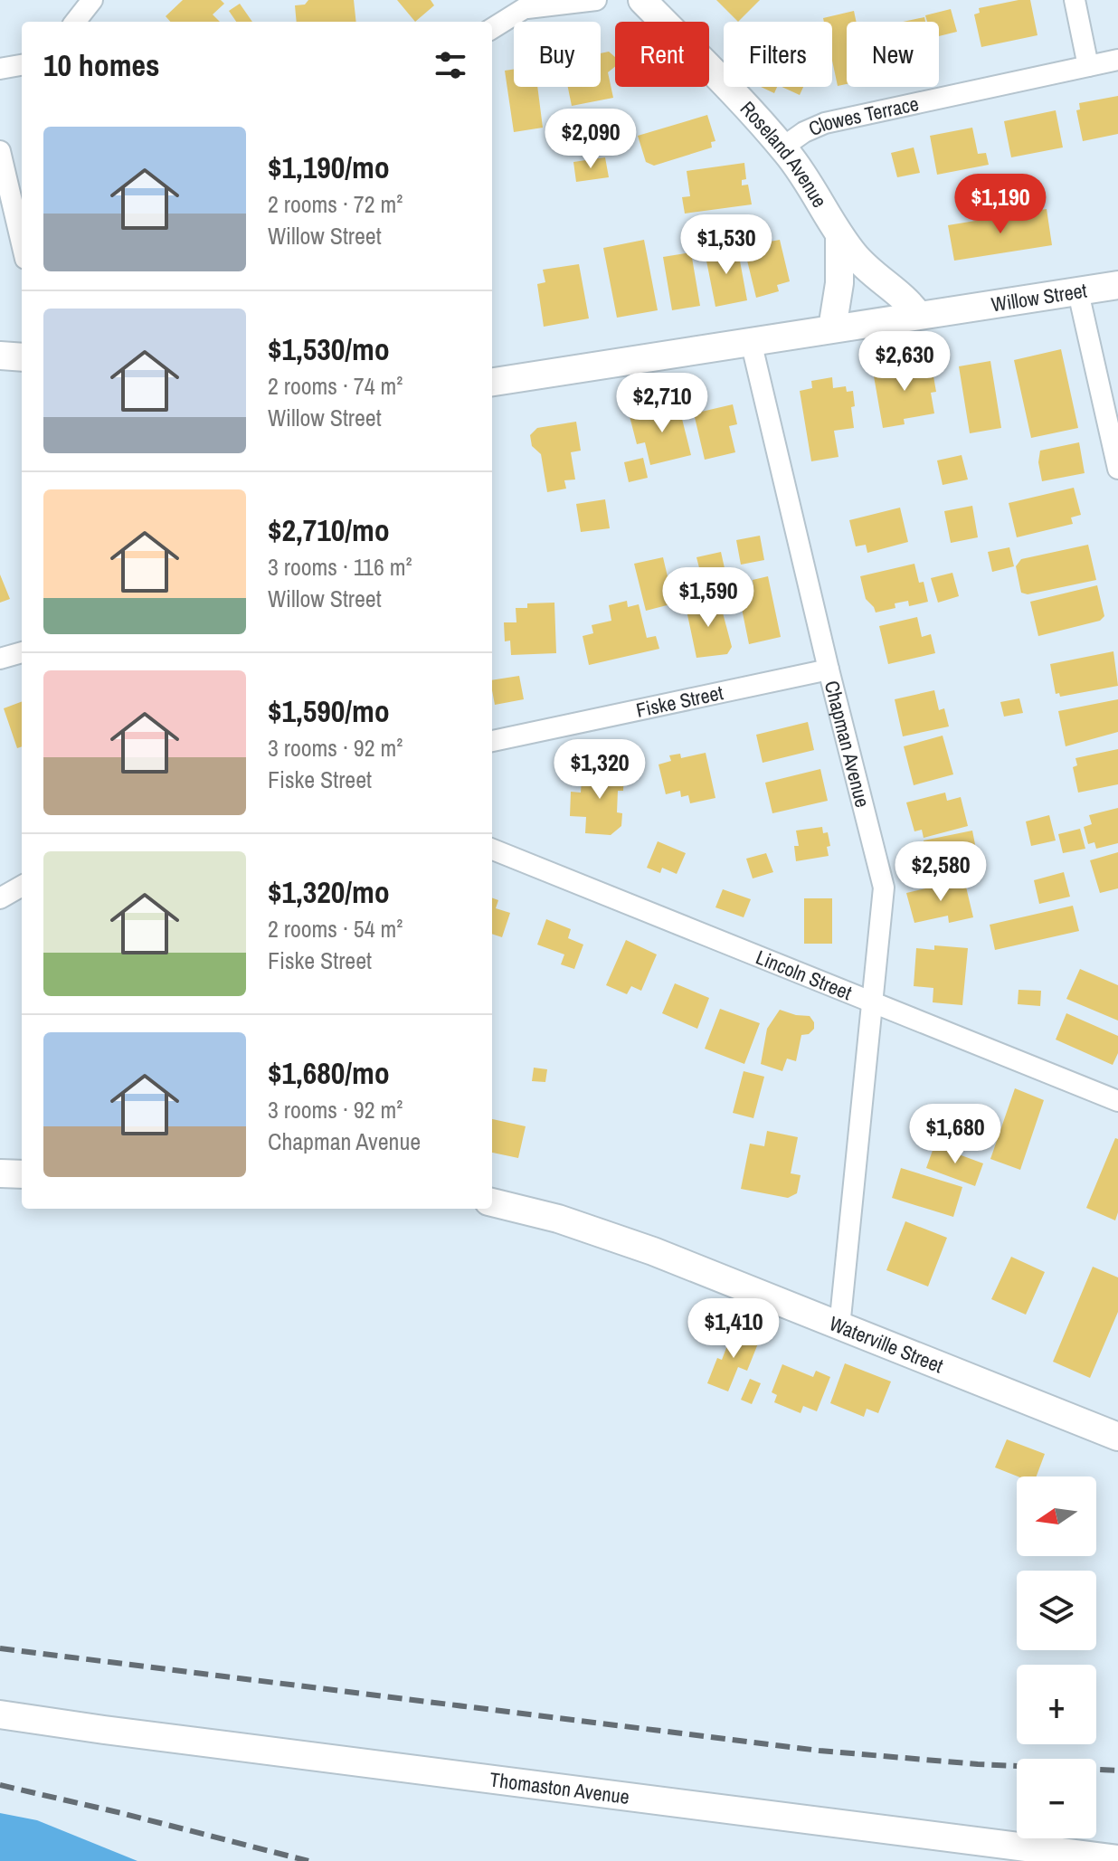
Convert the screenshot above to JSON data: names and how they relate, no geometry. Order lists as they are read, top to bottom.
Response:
{
  "streets": {
    "street": [
      "Clowes Terrace",
      "Roseland Avenue",
      "Willow Street",
      "Fiske Street",
      "Chapman Avenue",
      "Lincoln Street",
      "Waterville Street",
      "Thomaston Avenue"
    ]
  },
  "crossings": [
    ["Clowes Terrace", "Roseland Avenue"],
    ["Roseland Avenue", "Willow Street"],
    ["Willow Street", "Chapman Avenue"],
    ["Fiske Street", "Chapman Avenue"],
    ["Chapman Avenue", "Lincoln Street"],
    ["Chapman Avenue", "Waterville Street"]
  ],
  "north": "left",
  "page": {
    "chip": [
      "Buy",
      "Rent",
      "Filters",
      "New"
    ],
    "heading": "10 homes",
    "price": [
      "$2,090",
      "$1,190",
      "$1,530",
      "$2,630",
      "$2,710",
      "$1,590",
      "$1,320",
      "$2,580",
      "$1,680",
      "$1,410"
    ],
    "list": [
      {
        "name": "$1,190/mo",
        "note": "2 rooms · 72 m² · Willow Street"
      },
      {
        "name": "$1,530/mo",
        "note": "2 rooms · 74 m² · Willow Street"
      },
      {
        "name": "$2,710/mo",
        "note": "3 rooms · 116 m² · Willow Street"
      },
      {
        "name": "$1,590/mo",
        "note": "3 rooms · 92 m² · Fiske Street"
      },
      {
        "name": "$1,320/mo",
        "note": "2 rooms · 54 m² · Fiske Street"
      },
      {
        "name": "$1,680/mo",
        "note": "3 rooms · 92 m² · Chapman Avenue"
      }
    ],
    "map_buttons": ["+", "−"]
  }
}
